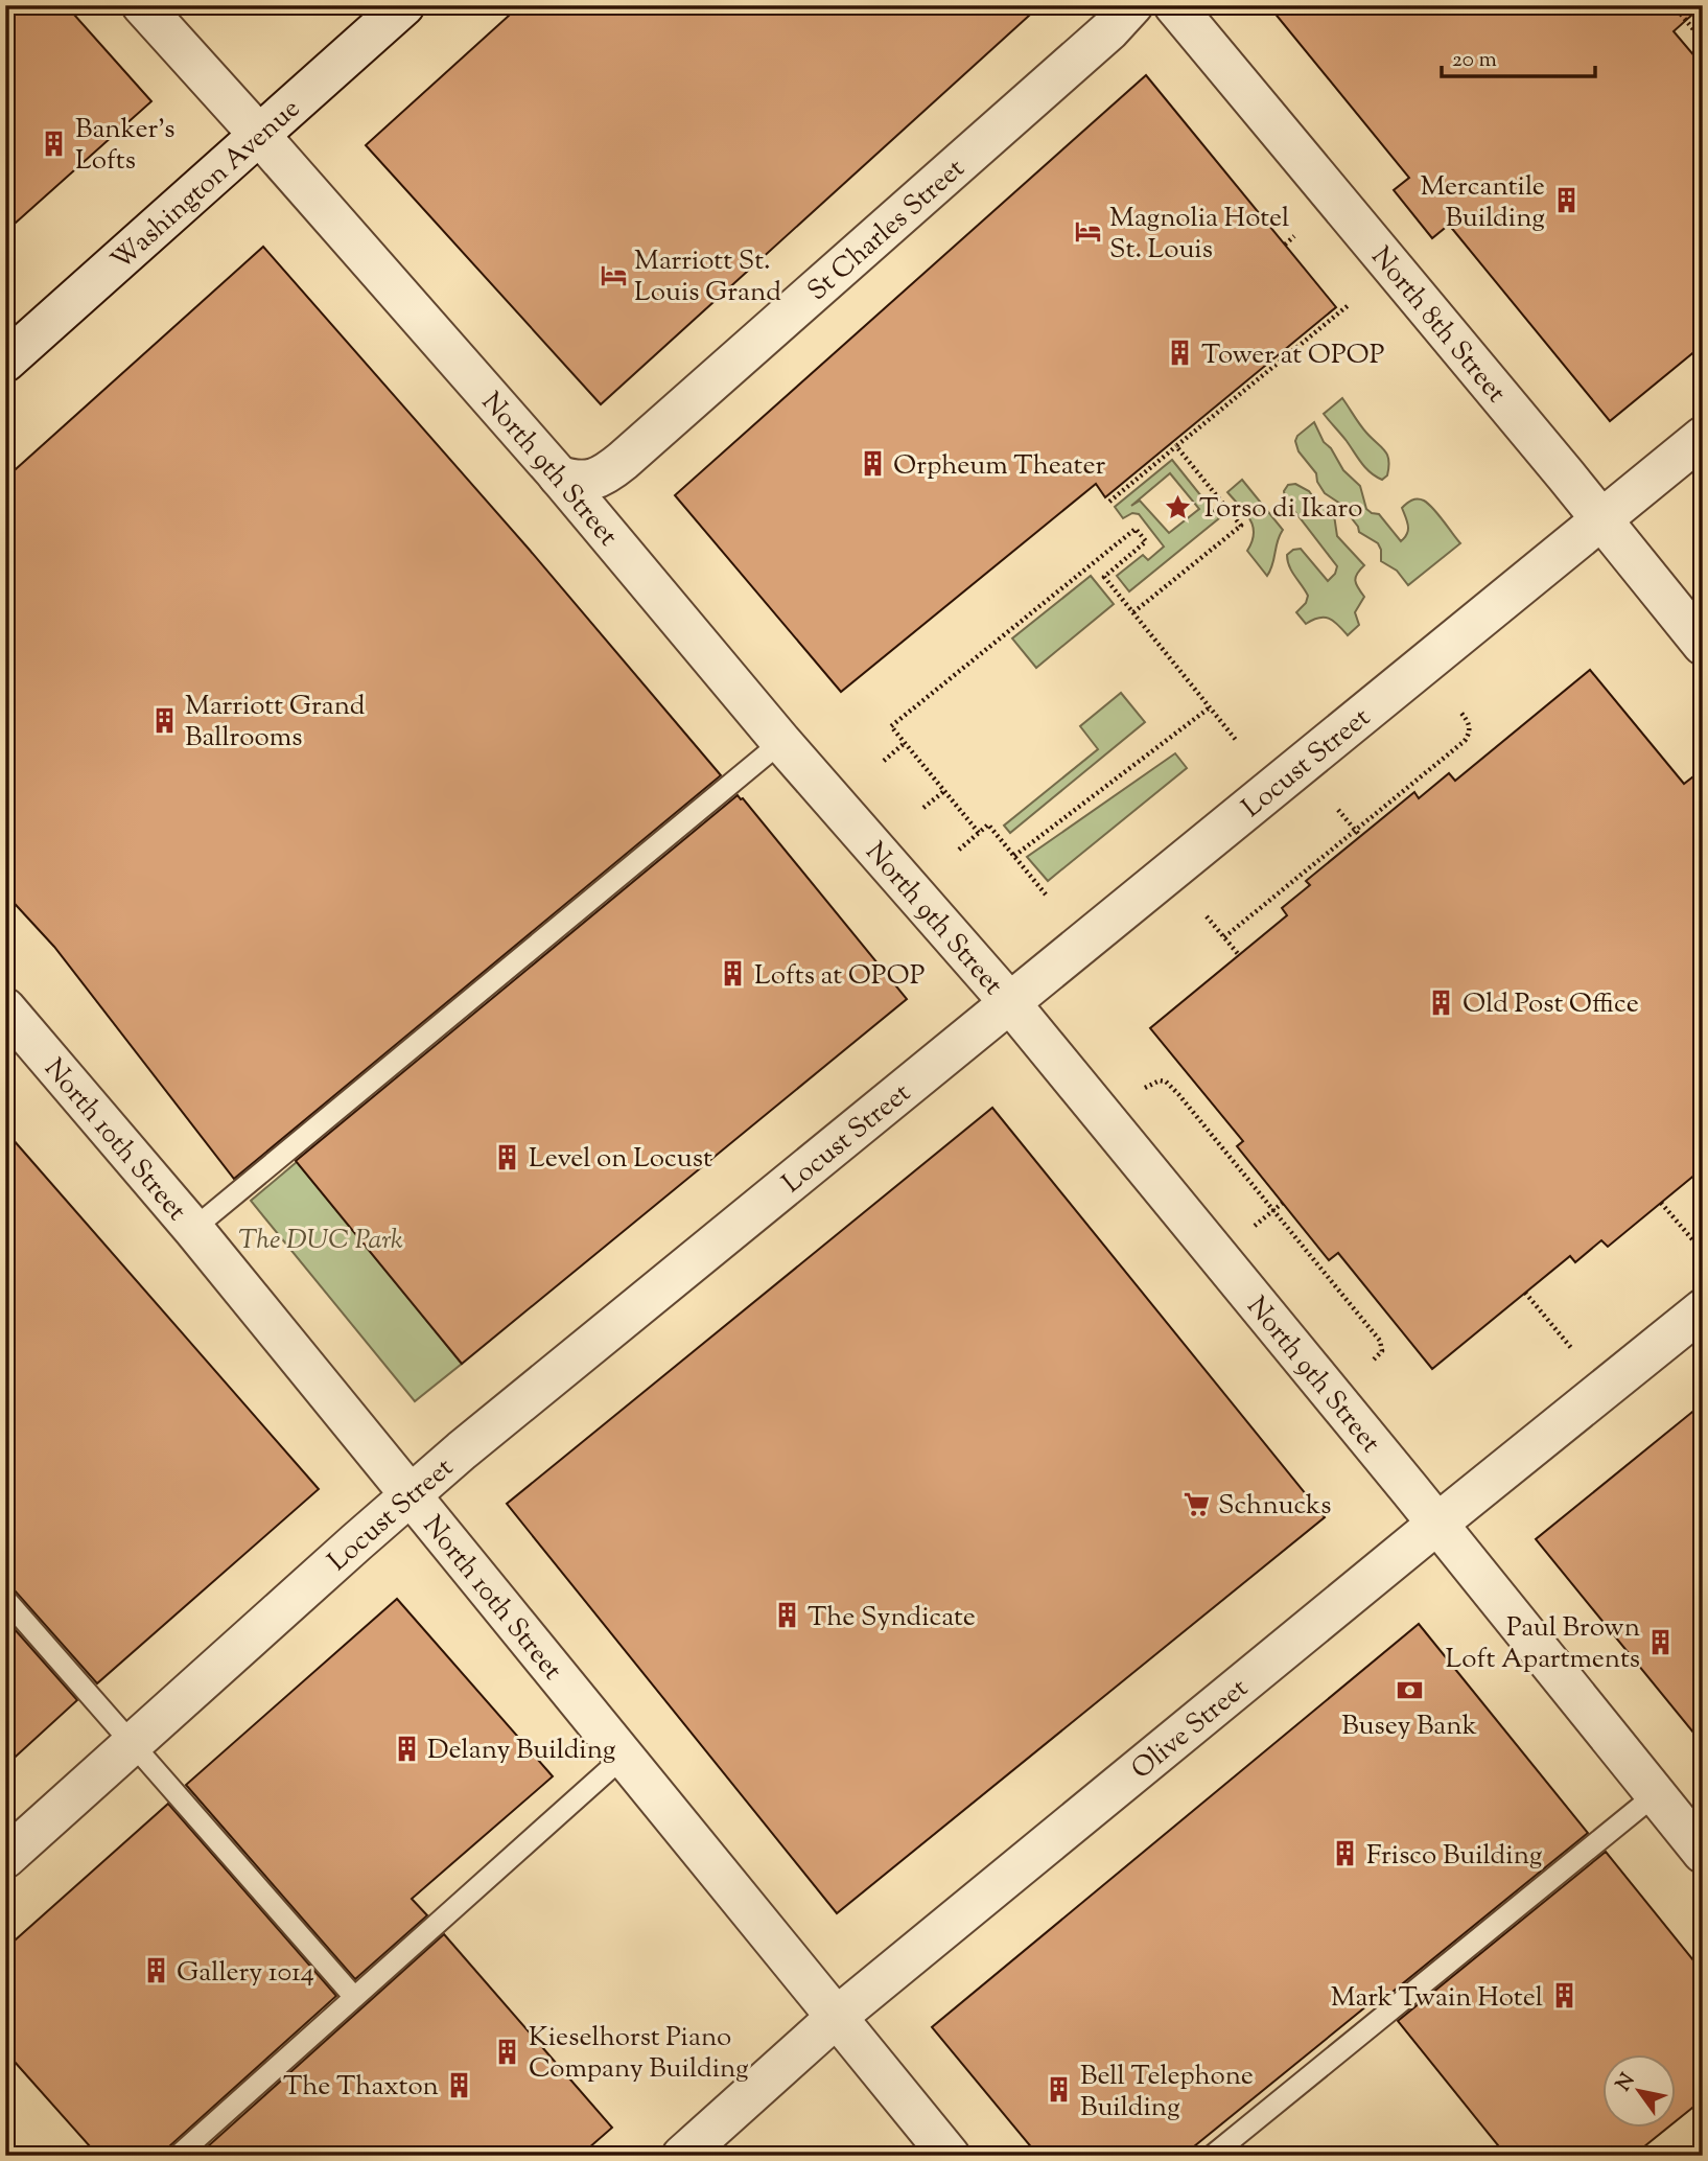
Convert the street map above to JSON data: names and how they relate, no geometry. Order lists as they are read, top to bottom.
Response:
{
  "streets": {
    "street": [
      "Washington Avenue",
      "St Charles Street",
      "North 8th Street",
      "North 9th Street",
      "Locust Street",
      "North 10th Street",
      "Olive Street"
    ]
  },
  "crossings": [
    ["Washington Avenue", "North 9th Street"],
    ["St Charles Street", "North 9th Street"],
    ["North 8th Street", "Locust Street"],
    ["North 9th Street", "Locust Street"],
    ["North 9th Street", "Olive Street"],
    ["Locust Street", "North 10th Street"],
    ["North 10th Street", "Olive Street"]
  ],
  "parks": ["The DUC Park"],
  "places": {
    "building": [
      "Banker's Lofts",
      "Mercantile Building",
      "Tower at OPOP",
      "Orpheum Theater",
      "Marriott Grand Ballrooms",
      "Lofts at OPOP",
      "Old Post Office",
      "Level on Locust",
      "The Syndicate",
      "Paul Brown Loft Apartments",
      "Delany Building",
      "Frisco Building",
      "Gallery 1014",
      "Mark Twain Hotel",
      "Kieselhorst Piano Company Building",
      "The Thaxton",
      "Bell Telephone Building"
    ],
    "hotel": ["Magnolia Hotel St. Louis", "Marriott St. Louis Grand"],
    "place": ["Torso di Ikaro"],
    "supermarket": ["Schnucks"],
    "bank": ["Busey Bank"]
  },
  "scale_bar": "20 m",
  "north": "top left"
}
